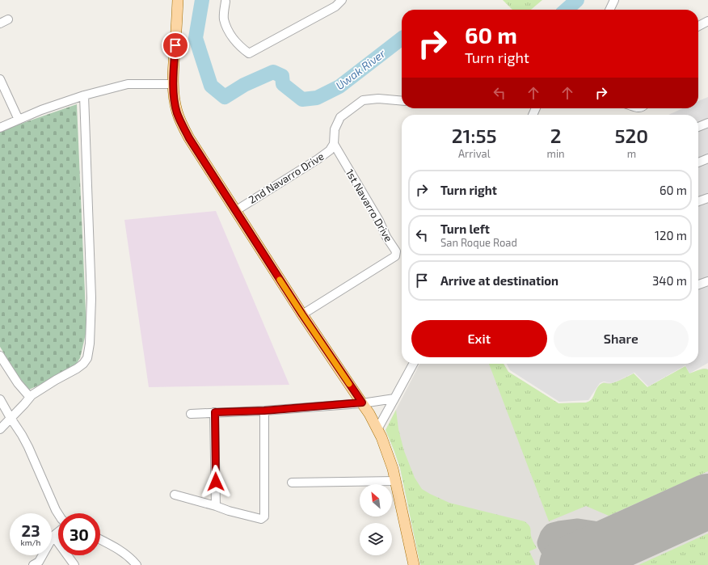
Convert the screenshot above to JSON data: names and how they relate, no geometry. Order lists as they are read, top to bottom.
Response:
{
  "streets": {
    "street": ["2nd Navarro Drive", "1st Navarro Drive"]
  },
  "crossings": [
    ["2nd Navarro Drive", "1st Navarro Drive"]
  ],
  "water": ["Uwak River"],
  "north": "top left",
  "page": {
    "turn": ["60 m", "Turn right"],
    "eta": [
      "21:55",
      "Arrival",
      "2",
      "min",
      "520",
      "m"
    ],
    "list": [
      {
        "name": "Turn right",
        "value": "60 m"
      },
      {
        "name": "Turn left",
        "note": "San Roque Road",
        "value": "120 m"
      },
      {
        "name": "Arrive at destination",
        "value": "340 m"
      }
    ],
    "buttons": ["Exit", "Share"],
    "speed": "23 km/h",
    "limit": "30"
  }
}
